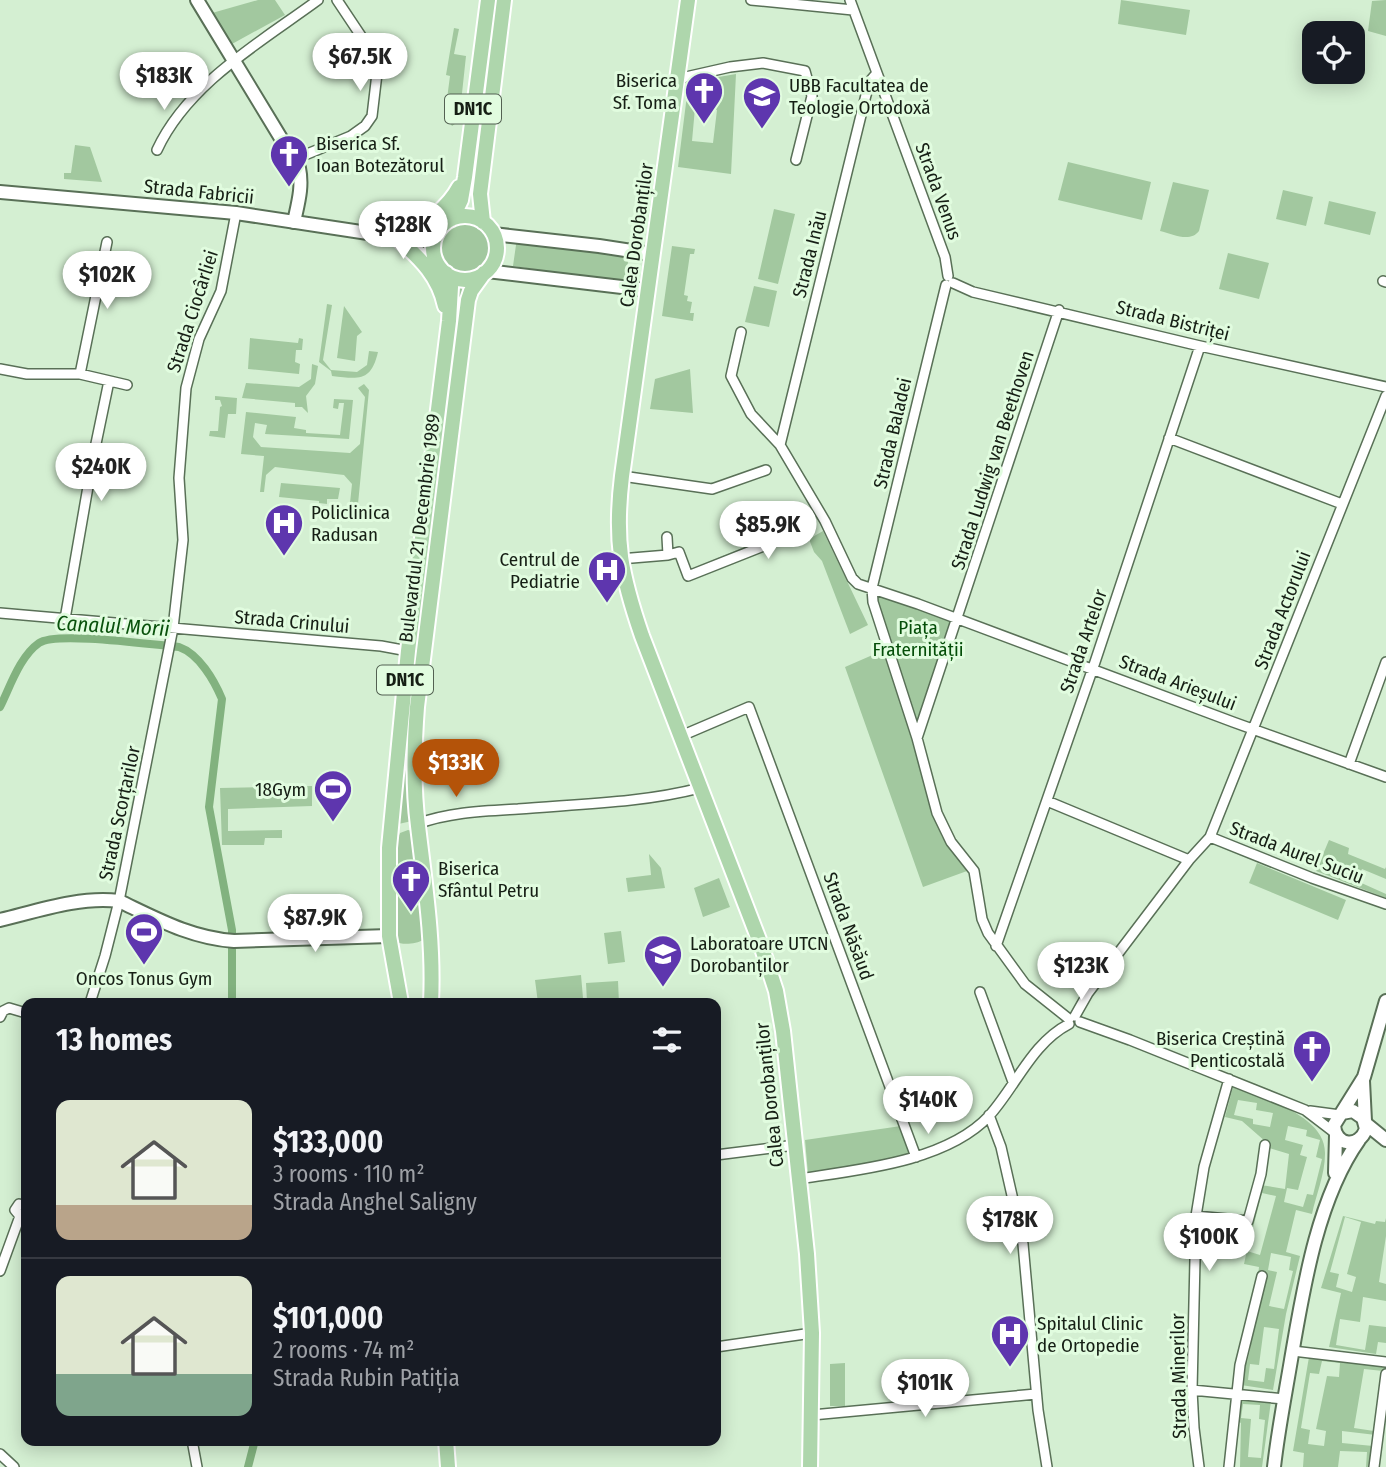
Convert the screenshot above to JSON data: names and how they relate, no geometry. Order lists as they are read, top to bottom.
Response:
{
  "streets": {
    "main road": [
      "DN1C",
      "Strada Fabricii",
      "Calea Dorobanților",
      "Bulevardul 21 Decembrie 1989"
    ],
    "street": [
      "Strada Venus",
      "Strada Inău",
      "Strada Ciocârliei",
      "Strada Bistriței",
      "Strada Baladei",
      "Strada Ludwig van Beethoven",
      "Strada Actorului",
      "Strada Crinului",
      "Strada Artelor",
      "Strada Arieșului",
      "Strada Scorțarilor",
      "Strada Aurel Suciu",
      "Strada Năsăud",
      "Strada Minerilor"
    ]
  },
  "crossings": [
    ["DN1C", "Strada Fabricii"],
    ["DN1C", "Bulevardul 21 Decembrie 1989"],
    ["Strada Fabricii", "Strada Ciocârliei"],
    ["Strada Fabricii", "Bulevardul 21 Decembrie 1989"],
    ["Strada Venus", "Strada Inău"],
    ["Strada Venus", "Strada Bistriței"],
    ["Strada Venus", "Strada Baladei"],
    ["Calea Dorobanților", "Strada Aurel Suciu"],
    ["Calea Dorobanților", "Strada Năsăud"],
    ["Strada Ciocârliei", "Strada Crinului"],
    ["Strada Ciocârliei", "Strada Scorțarilor"],
    ["Strada Bistriței", "Strada Baladei"],
    ["Strada Bistriței", "Strada Ludwig van Beethoven"],
    ["Strada Bistriței", "Strada Artelor"],
    ["Strada Ludwig van Beethoven", "Strada Arieșului"],
    ["Bulevardul 21 Decembrie 1989", "Strada Crinului"],
    ["Strada Actorului", "Strada Arieșului"],
    ["Strada Actorului", "Strada Aurel Suciu"],
    ["Strada Crinului", "Strada Scorțarilor"],
    ["Strada Artelor", "Strada Arieșului"],
    ["Strada Aurel Suciu", "Strada Năsăud"]
  ],
  "water": ["Canalul Morii"],
  "parks": ["Piața Fraternității"],
  "places": {
    "church": [
      "Biserica Sf. Toma",
      "Biserica Sf. Ioan Botezătorul",
      "Biserica Sfântul Petru",
      "Biserica Creștină Penticostală"
    ],
    "school or university": ["UBB Facultatea de Teologie Ortodoxă", "Laboratoare UTCN Dorobanților"],
    "hospital": ["Policlinica Radusan", "Centrul de Pediatrie", "Spitalul Clinic de Ortopedie"],
    "sports": ["18Gym", "Oncos Tonus Gym"]
  },
  "page": {
    "price": [
      "$67.5K",
      "$183K",
      "$128K",
      "$102K",
      "$240K",
      "$85.9K",
      "$133K",
      "$87.9K",
      "$123K",
      "$140K",
      "$178K",
      "$100K",
      "$101K"
    ],
    "heading": "13 homes",
    "list": [
      {
        "name": "$133,000",
        "note": "3 rooms · 110 m² · Strada Anghel Saligny"
      },
      {
        "name": "$101,000",
        "note": "2 rooms · 74 m² · Strada Rubin Patiția"
      }
    ]
  }
}
